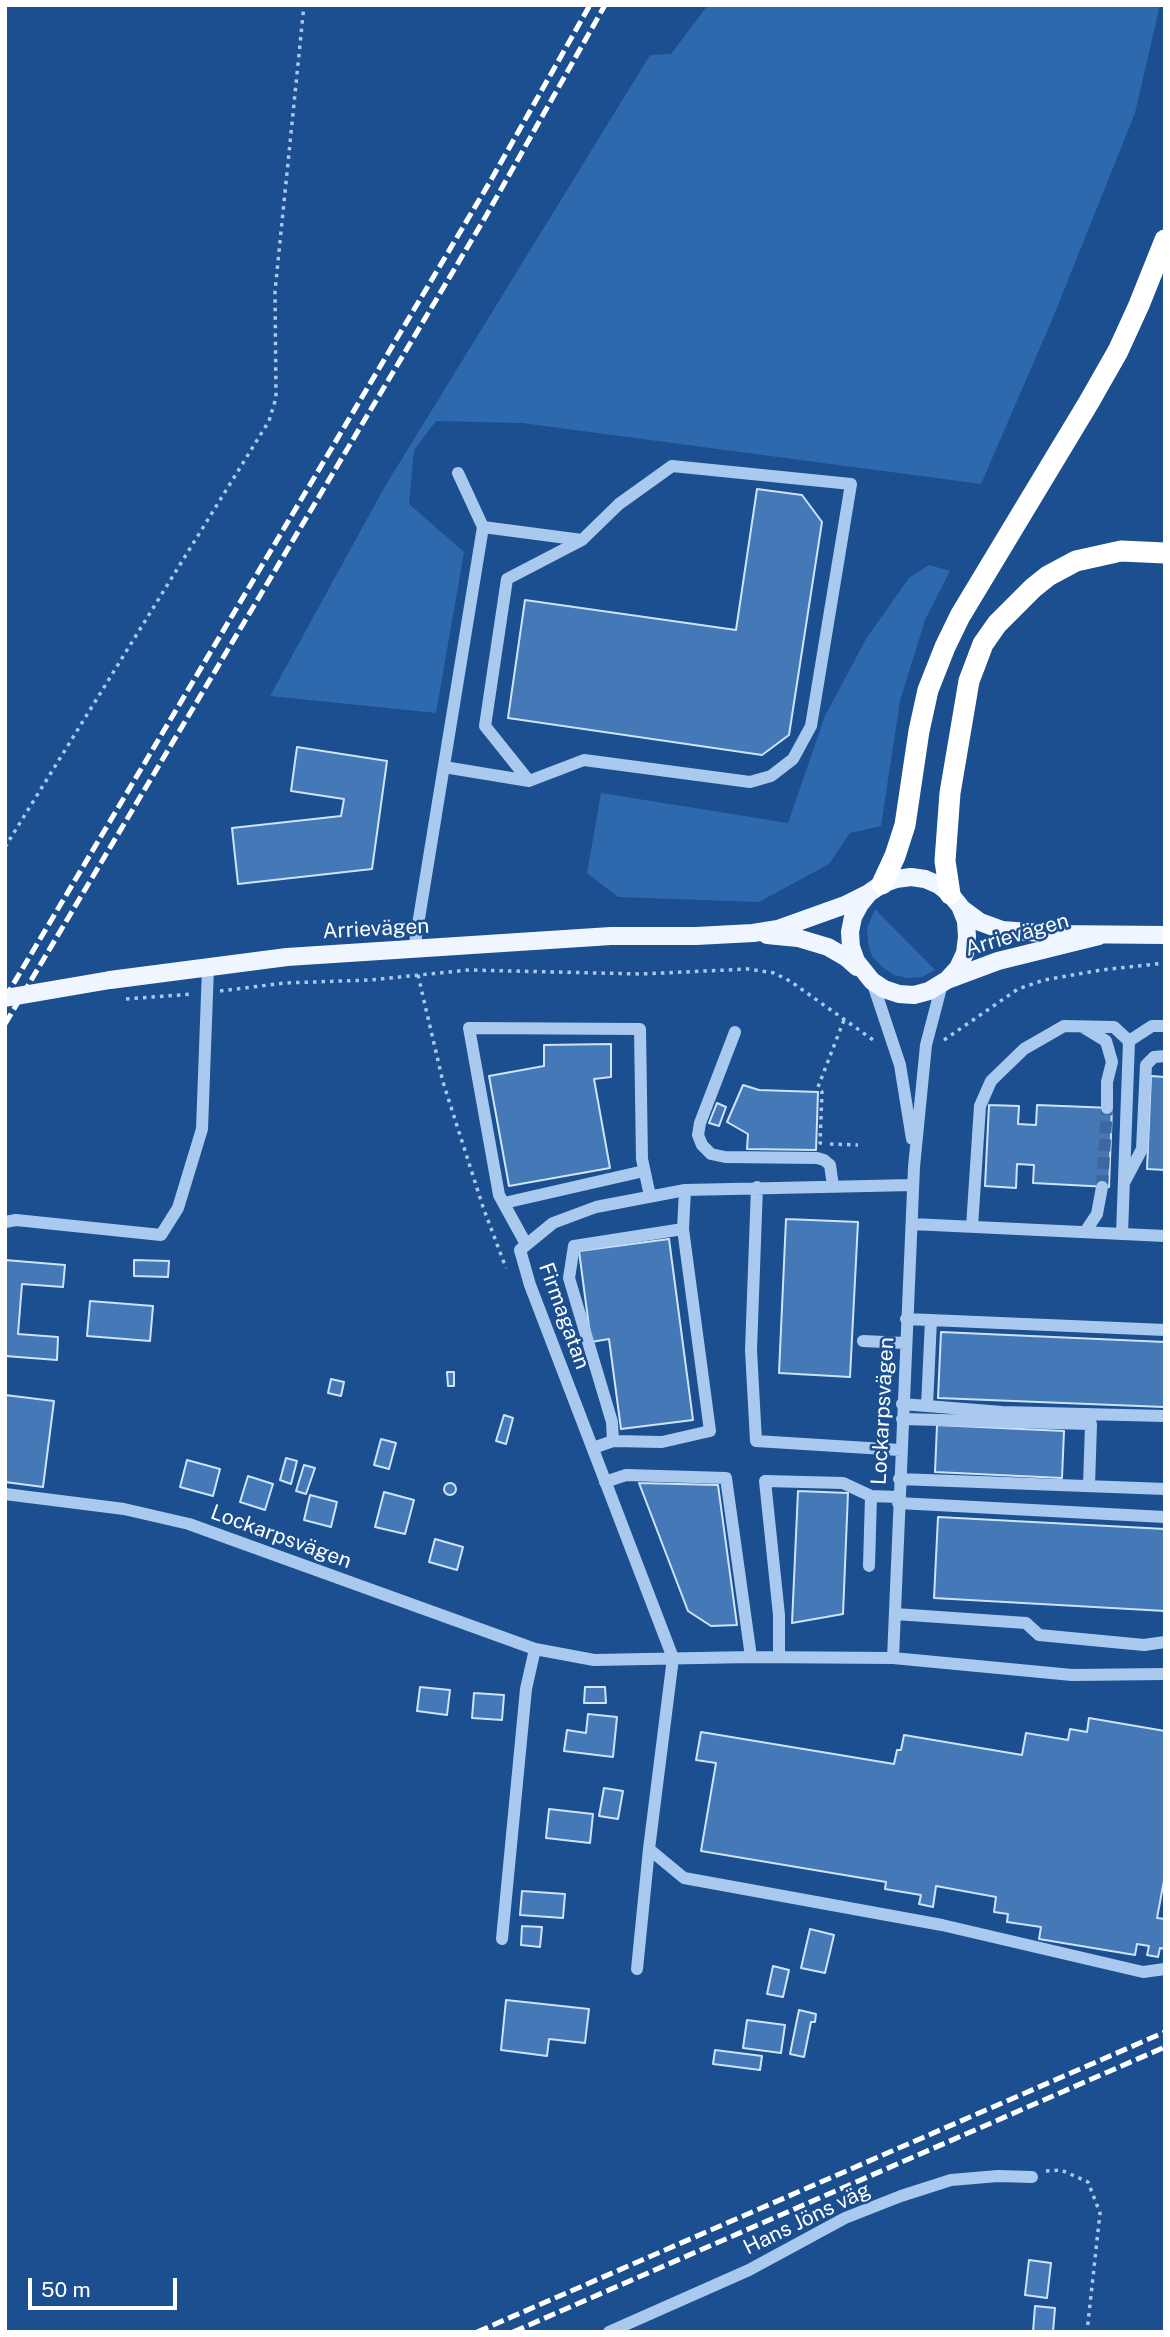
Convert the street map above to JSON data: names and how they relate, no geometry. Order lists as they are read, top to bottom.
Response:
{
  "streets": {
    "main road": ["Arrievägen"],
    "street": ["Firmagatan", "Lockarpsvägen", "Hans Jöns väg"]
  },
  "crossings": [
    ["Arrievägen", "Lockarpsvägen"],
    ["Firmagatan", "Lockarpsvägen"]
  ],
  "scale_bar": "50 m"
}
